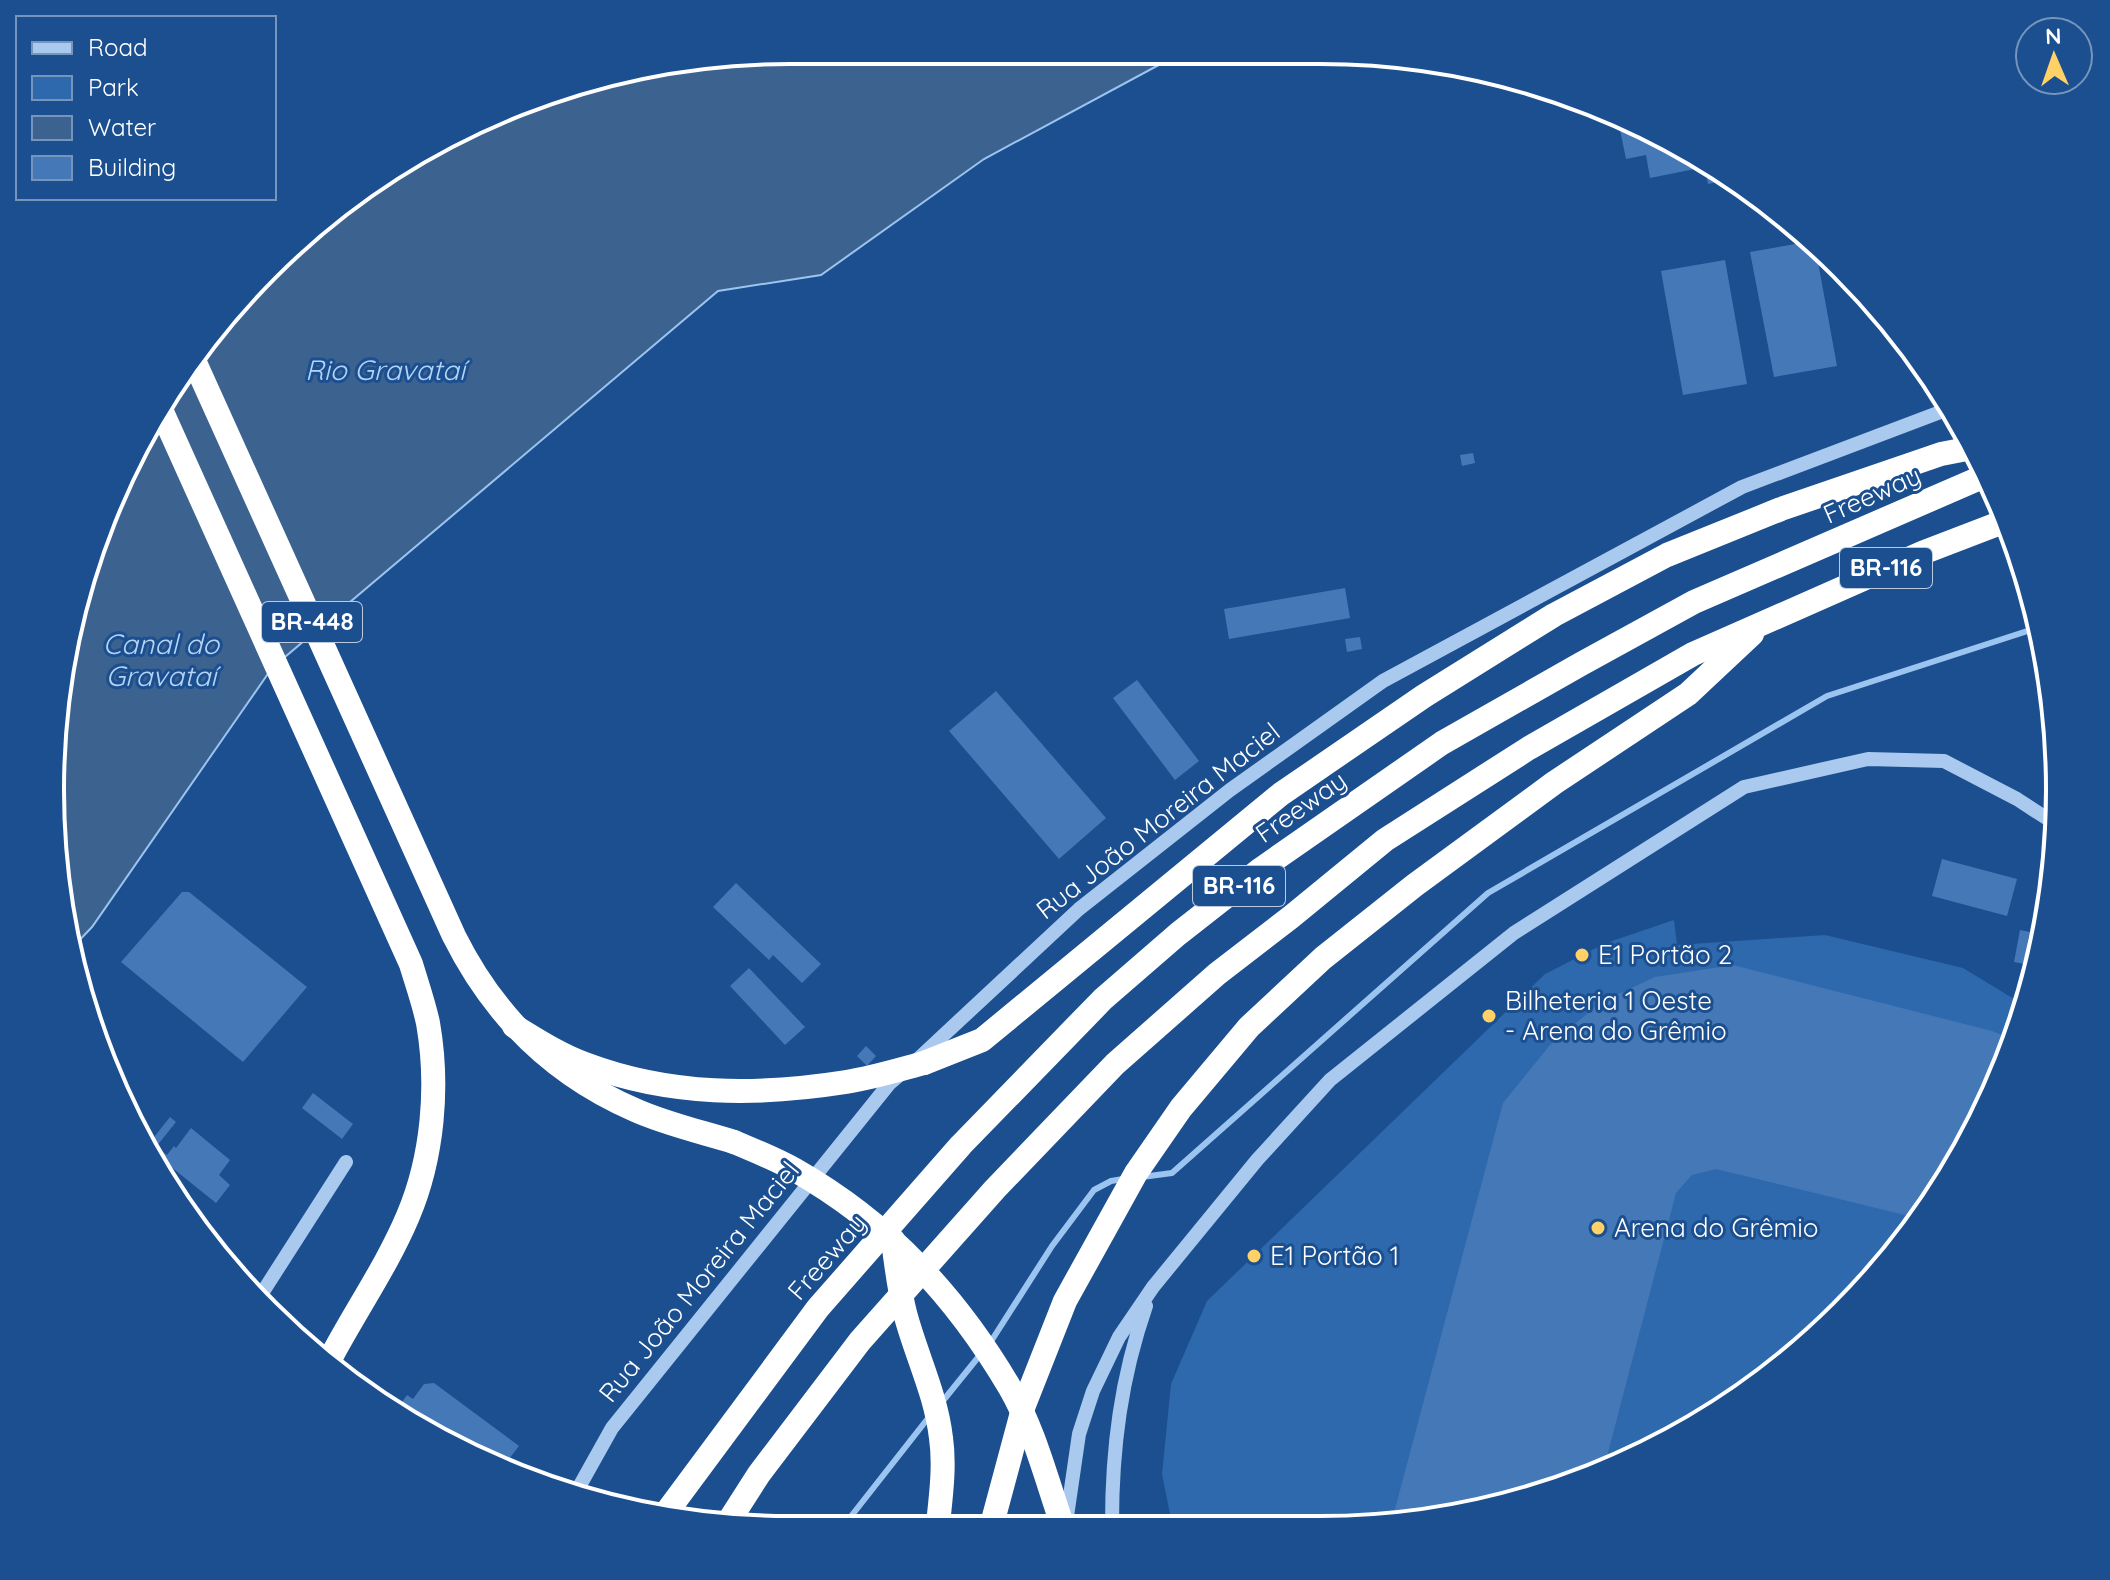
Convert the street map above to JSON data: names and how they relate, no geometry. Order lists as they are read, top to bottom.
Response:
{
  "streets": {
    "highway": ["Freeway", "BR-116", "BR-448"],
    "street": ["Rua João Moreira Maciel"]
  },
  "water": ["Rio Gravataí", "Canal do Gravataí"],
  "places": [
    "E1 Portão 2",
    "Bilheteria 1 Oeste - Arena do Grêmio",
    "Arena do Grêmio",
    "E1 Portão 1"
  ],
  "legend": [
    "Road",
    "Park",
    "Water",
    "Building"
  ],
  "north": "top"
}
